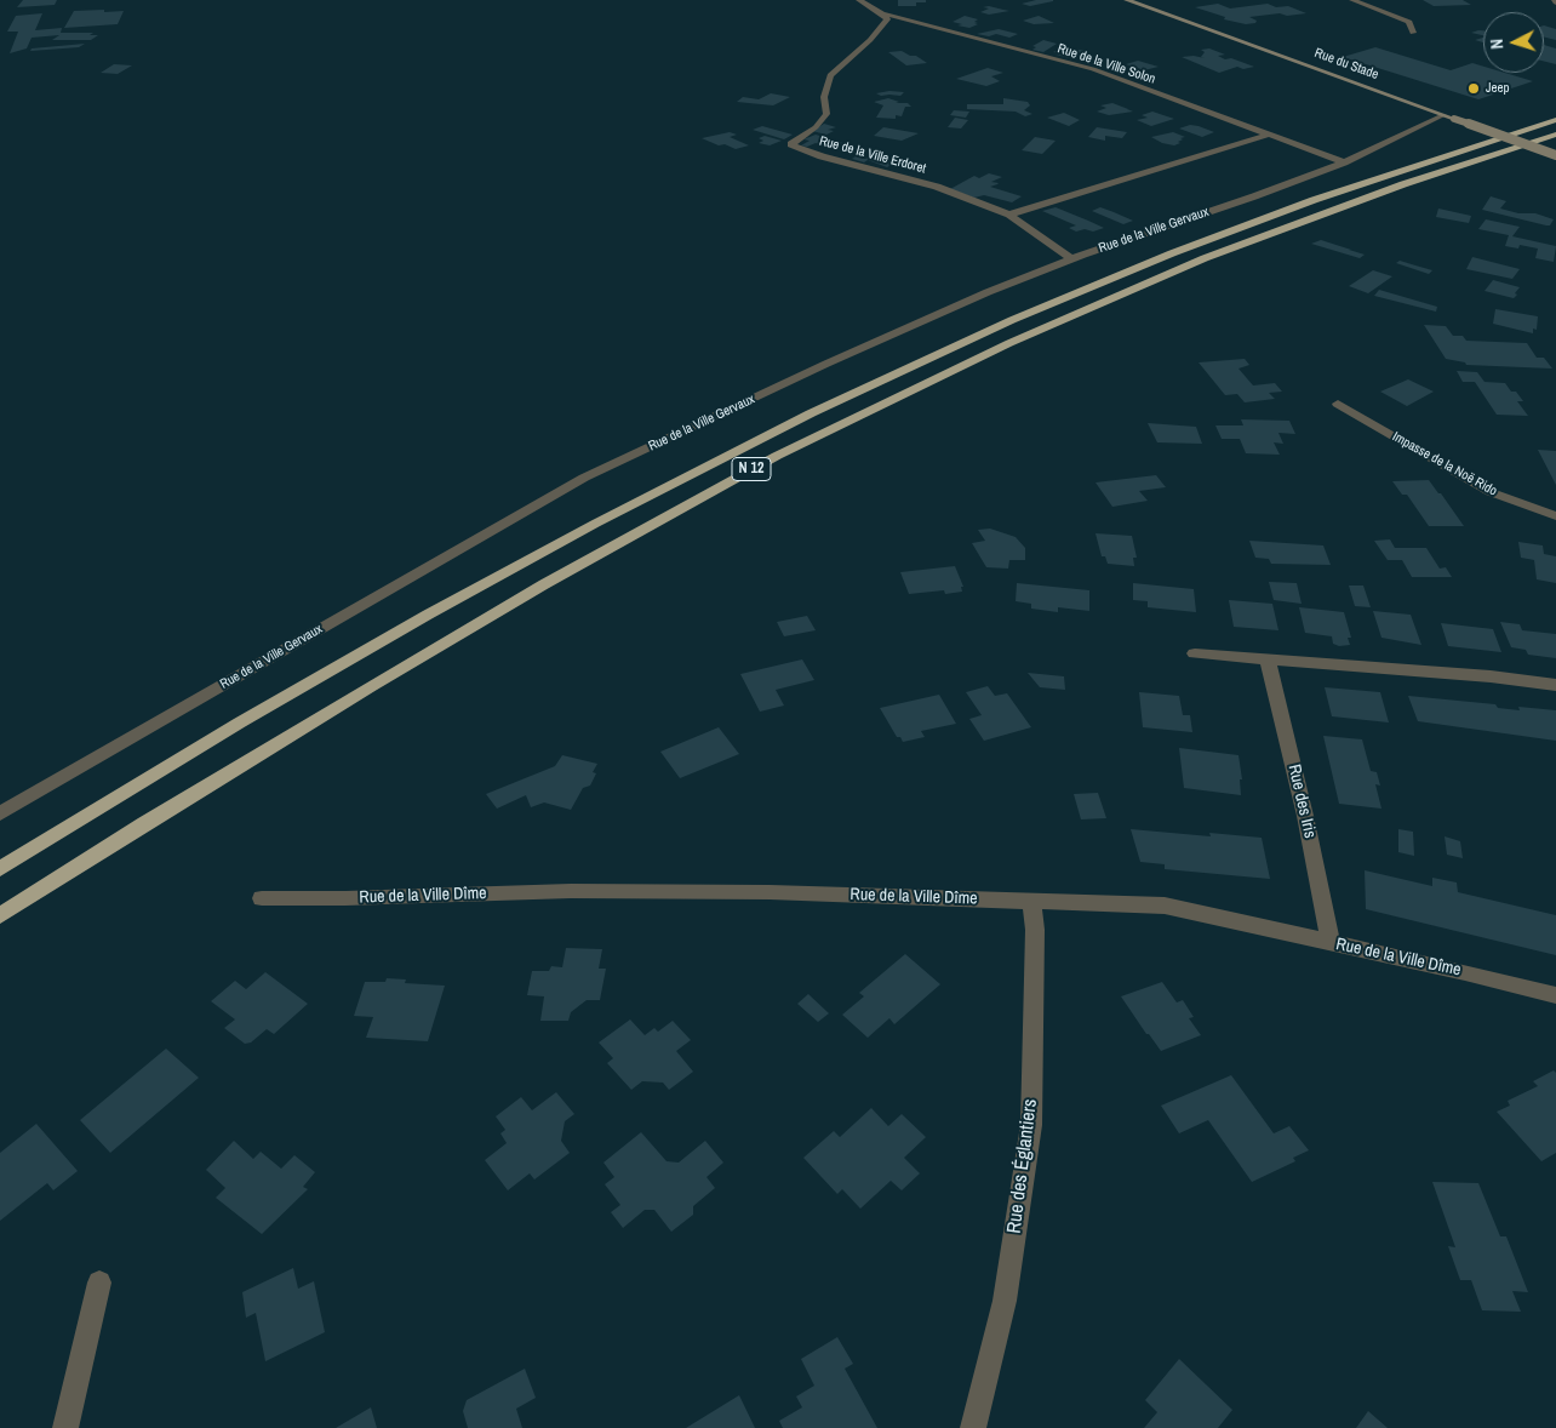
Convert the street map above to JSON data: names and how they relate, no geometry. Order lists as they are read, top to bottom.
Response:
{
  "streets": {
    "highway": ["N 12"],
    "main road": ["Rue du Stade"],
    "street": [
      "Rue de la Ville Solon",
      "Rue de la Ville Erdoret",
      "Rue de la Ville Gervaux",
      "Impasse de la Noë Rido",
      "Rue des Iris",
      "Rue de la Ville Dîme",
      "Rue des Églantiers"
    ]
  },
  "crossings": [
    ["Rue de la Ville Solon", "Rue de la Ville Erdoret"],
    ["Rue de la Ville Solon", "Rue de la Ville Gervaux"],
    ["Rue du Stade", "Rue de la Ville Gervaux"],
    ["Rue de la Ville Erdoret", "Rue de la Ville Gervaux"],
    ["Rue des Iris", "Rue de la Ville Dîme"],
    ["Rue de la Ville Dîme", "Rue des Églantiers"]
  ],
  "places": ["Jeep"],
  "north": "left"
}
